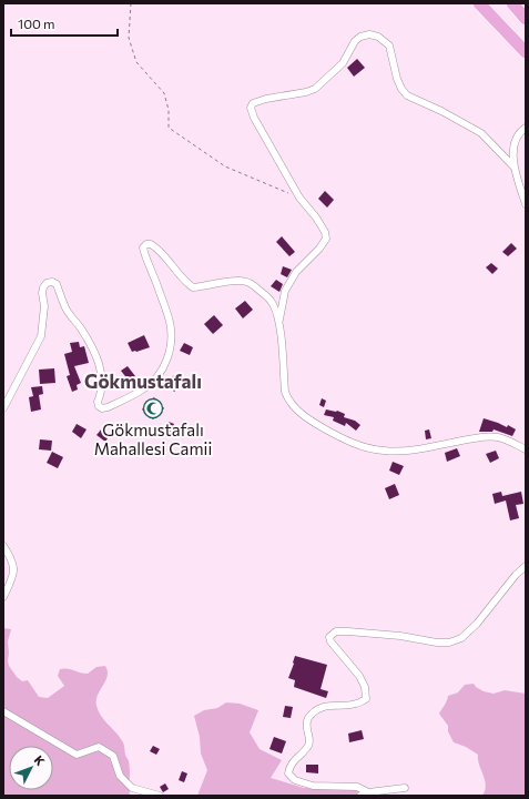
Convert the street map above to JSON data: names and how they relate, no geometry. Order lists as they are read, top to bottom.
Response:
{
  "districts": ["Gökmustafalı"],
  "places": {
    "mosque": ["Gökmustafalı Mahallesi Camii"]
  },
  "scale_bar": "100 m",
  "north": "top right"
}
